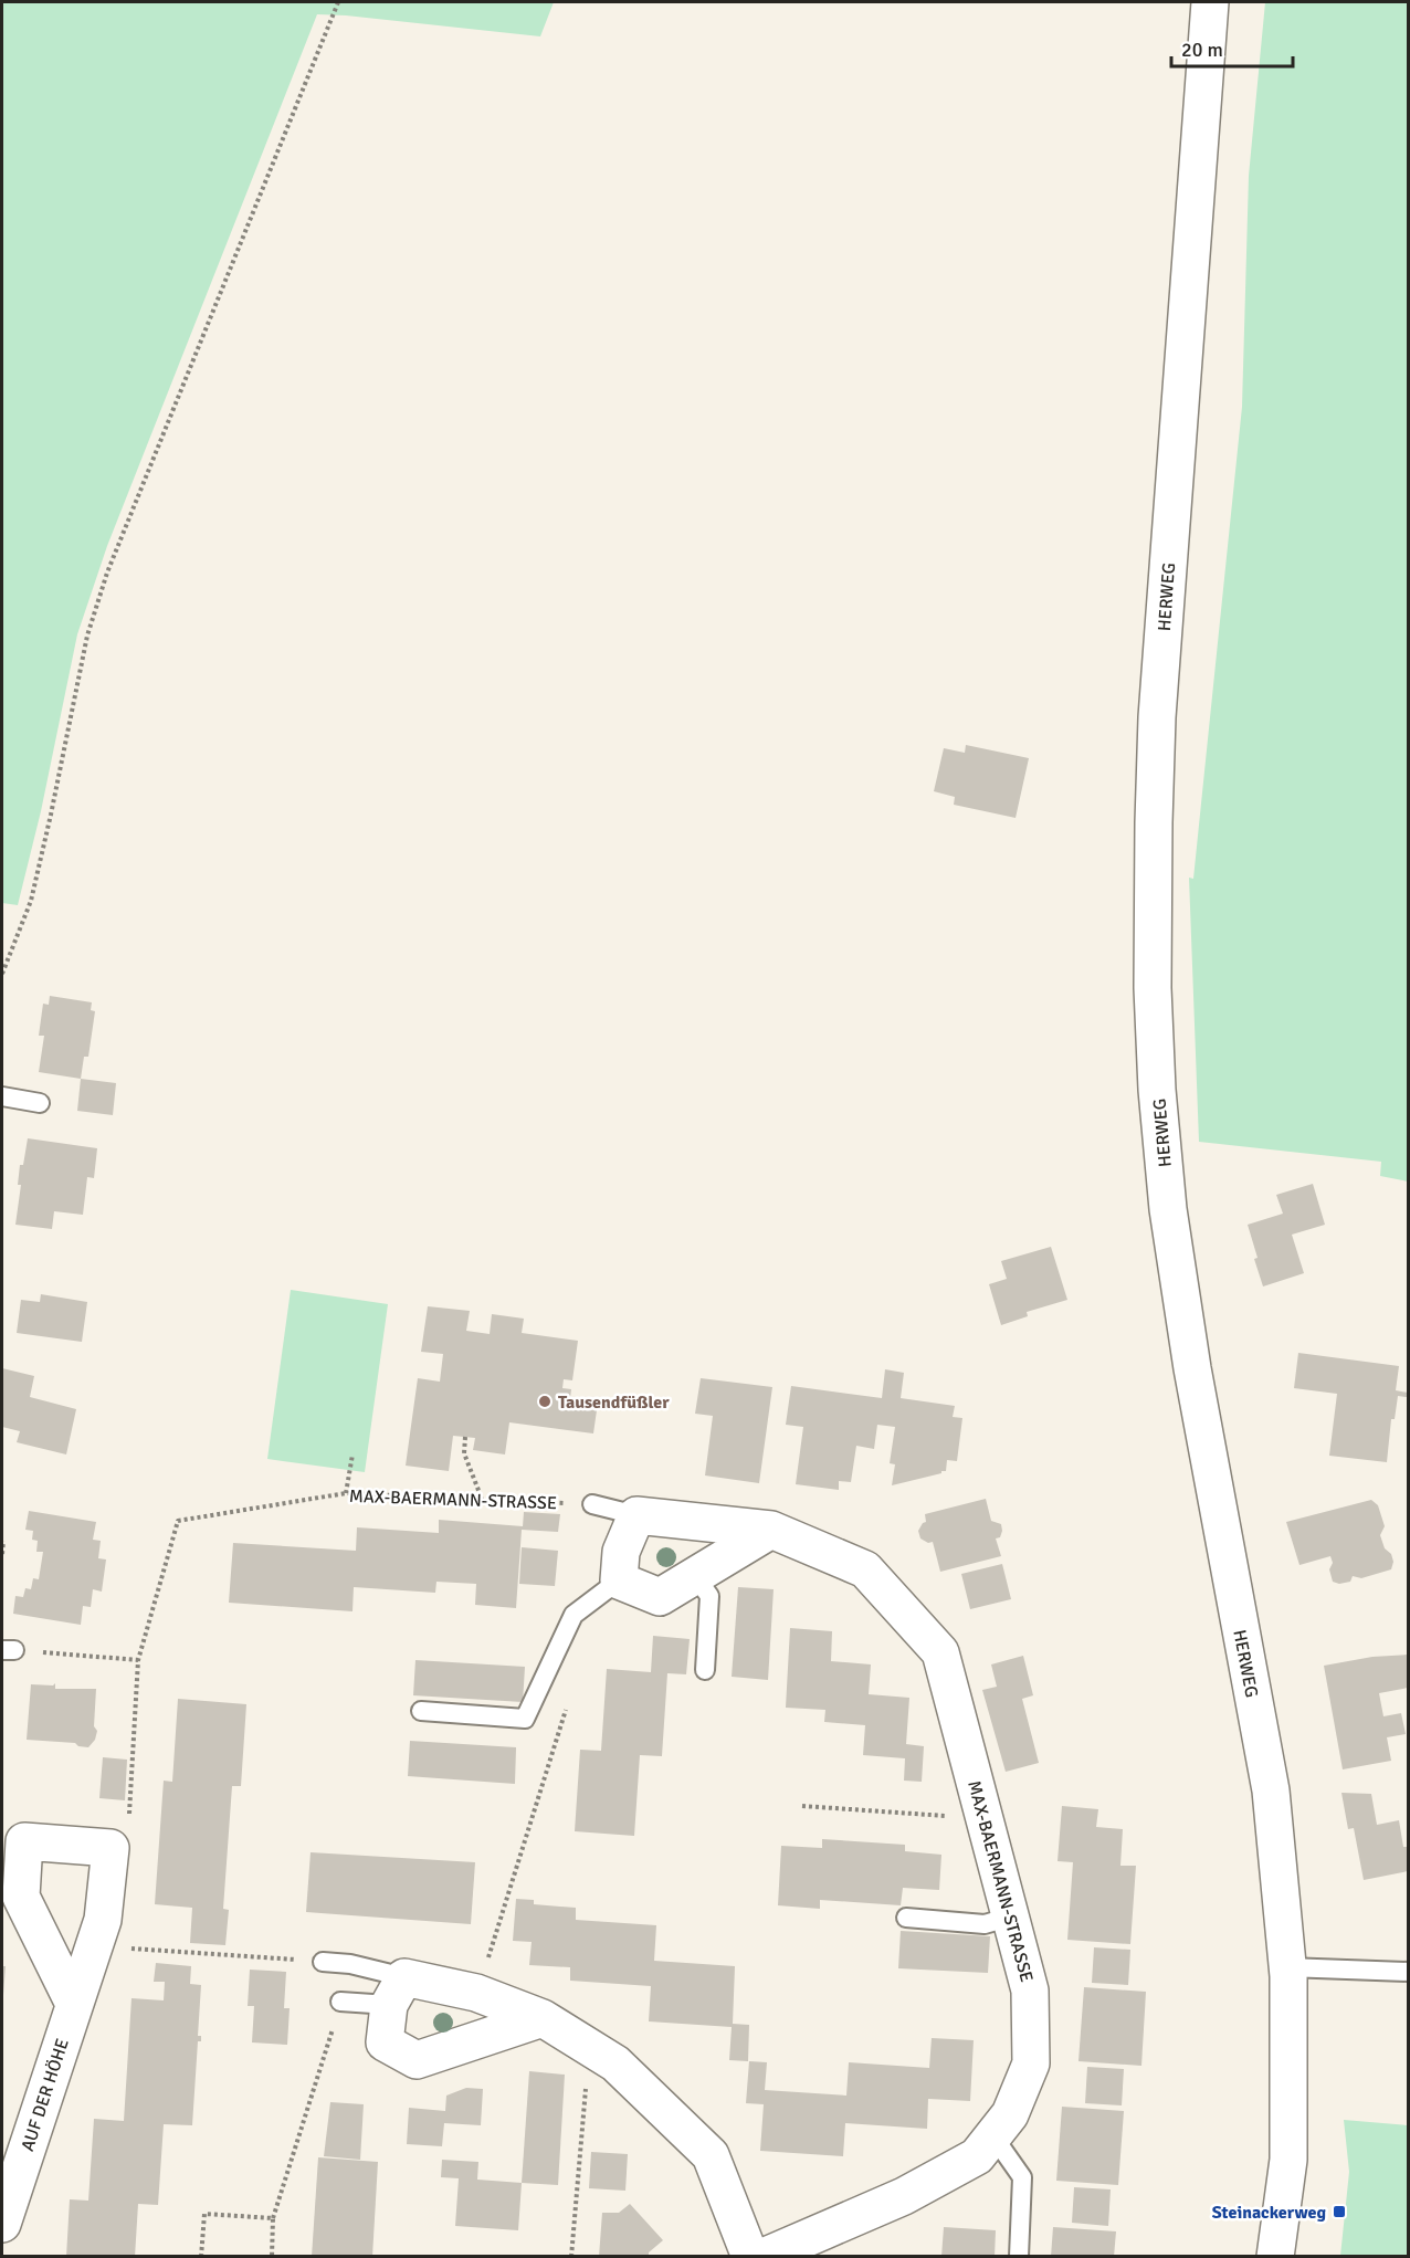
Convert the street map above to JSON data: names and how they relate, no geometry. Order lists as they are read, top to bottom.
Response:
{
  "streets": {
    "street": ["HERWEG", "MAX-BAERMANN-STRASSE", "AUF DER HÖHE"]
  },
  "places": {
    "other": ["Tausendfüßler"],
    "transit": ["Steinackerweg"]
  },
  "scale_bar": "20 m"
}
